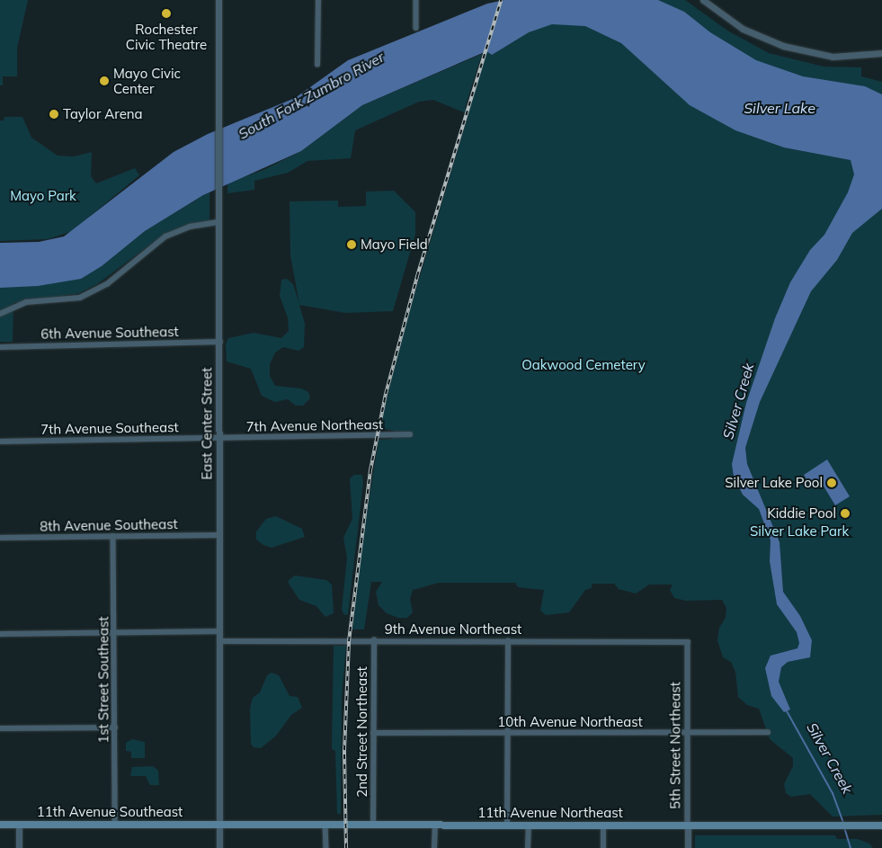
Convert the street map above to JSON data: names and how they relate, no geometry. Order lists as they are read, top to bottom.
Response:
{
  "streets": {
    "main road": ["11th Avenue Southeast", "11th Avenue Northeast"],
    "street": [
      "6th Avenue Southeast",
      "East Center Street",
      "7th Avenue Northeast",
      "7th Avenue Southeast",
      "8th Avenue Southeast",
      "9th Avenue Northeast",
      "1st Street Southeast",
      "10th Avenue Northeast",
      "2nd Street Northeast",
      "5th Street Northeast"
    ]
  },
  "crossings": [
    ["6th Avenue Southeast", "East Center Street"],
    ["East Center Street", "7th Avenue Northeast"],
    ["East Center Street", "7th Avenue Southeast"],
    ["East Center Street", "8th Avenue Southeast"],
    ["East Center Street", "9th Avenue Northeast"],
    ["East Center Street", "11th Avenue Southeast"],
    ["East Center Street", "11th Avenue Northeast"],
    ["7th Avenue Northeast", "7th Avenue Southeast"],
    ["8th Avenue Southeast", "1st Street Southeast"],
    ["9th Avenue Northeast", "2nd Street Northeast"],
    ["9th Avenue Northeast", "5th Street Northeast"],
    ["1st Street Southeast", "11th Avenue Southeast"],
    ["10th Avenue Northeast", "2nd Street Northeast"],
    ["10th Avenue Northeast", "5th Street Northeast"],
    ["2nd Street Northeast", "11th Avenue Northeast"],
    ["5th Street Northeast", "11th Avenue Northeast"],
    ["11th Avenue Southeast", "11th Avenue Northeast"]
  ],
  "water": ["South Fork Zumbro River", "Silver Lake", "Silver Creek"],
  "parks": ["Mayo Park", "Oakwood Cemetery", "Silver Lake Park"],
  "places": [
    "Rochester Civic Theatre",
    "Mayo Civic Center",
    "Taylor Arena",
    "Mayo Field",
    "Silver Lake Pool",
    "Kiddie Pool"
  ]
}
